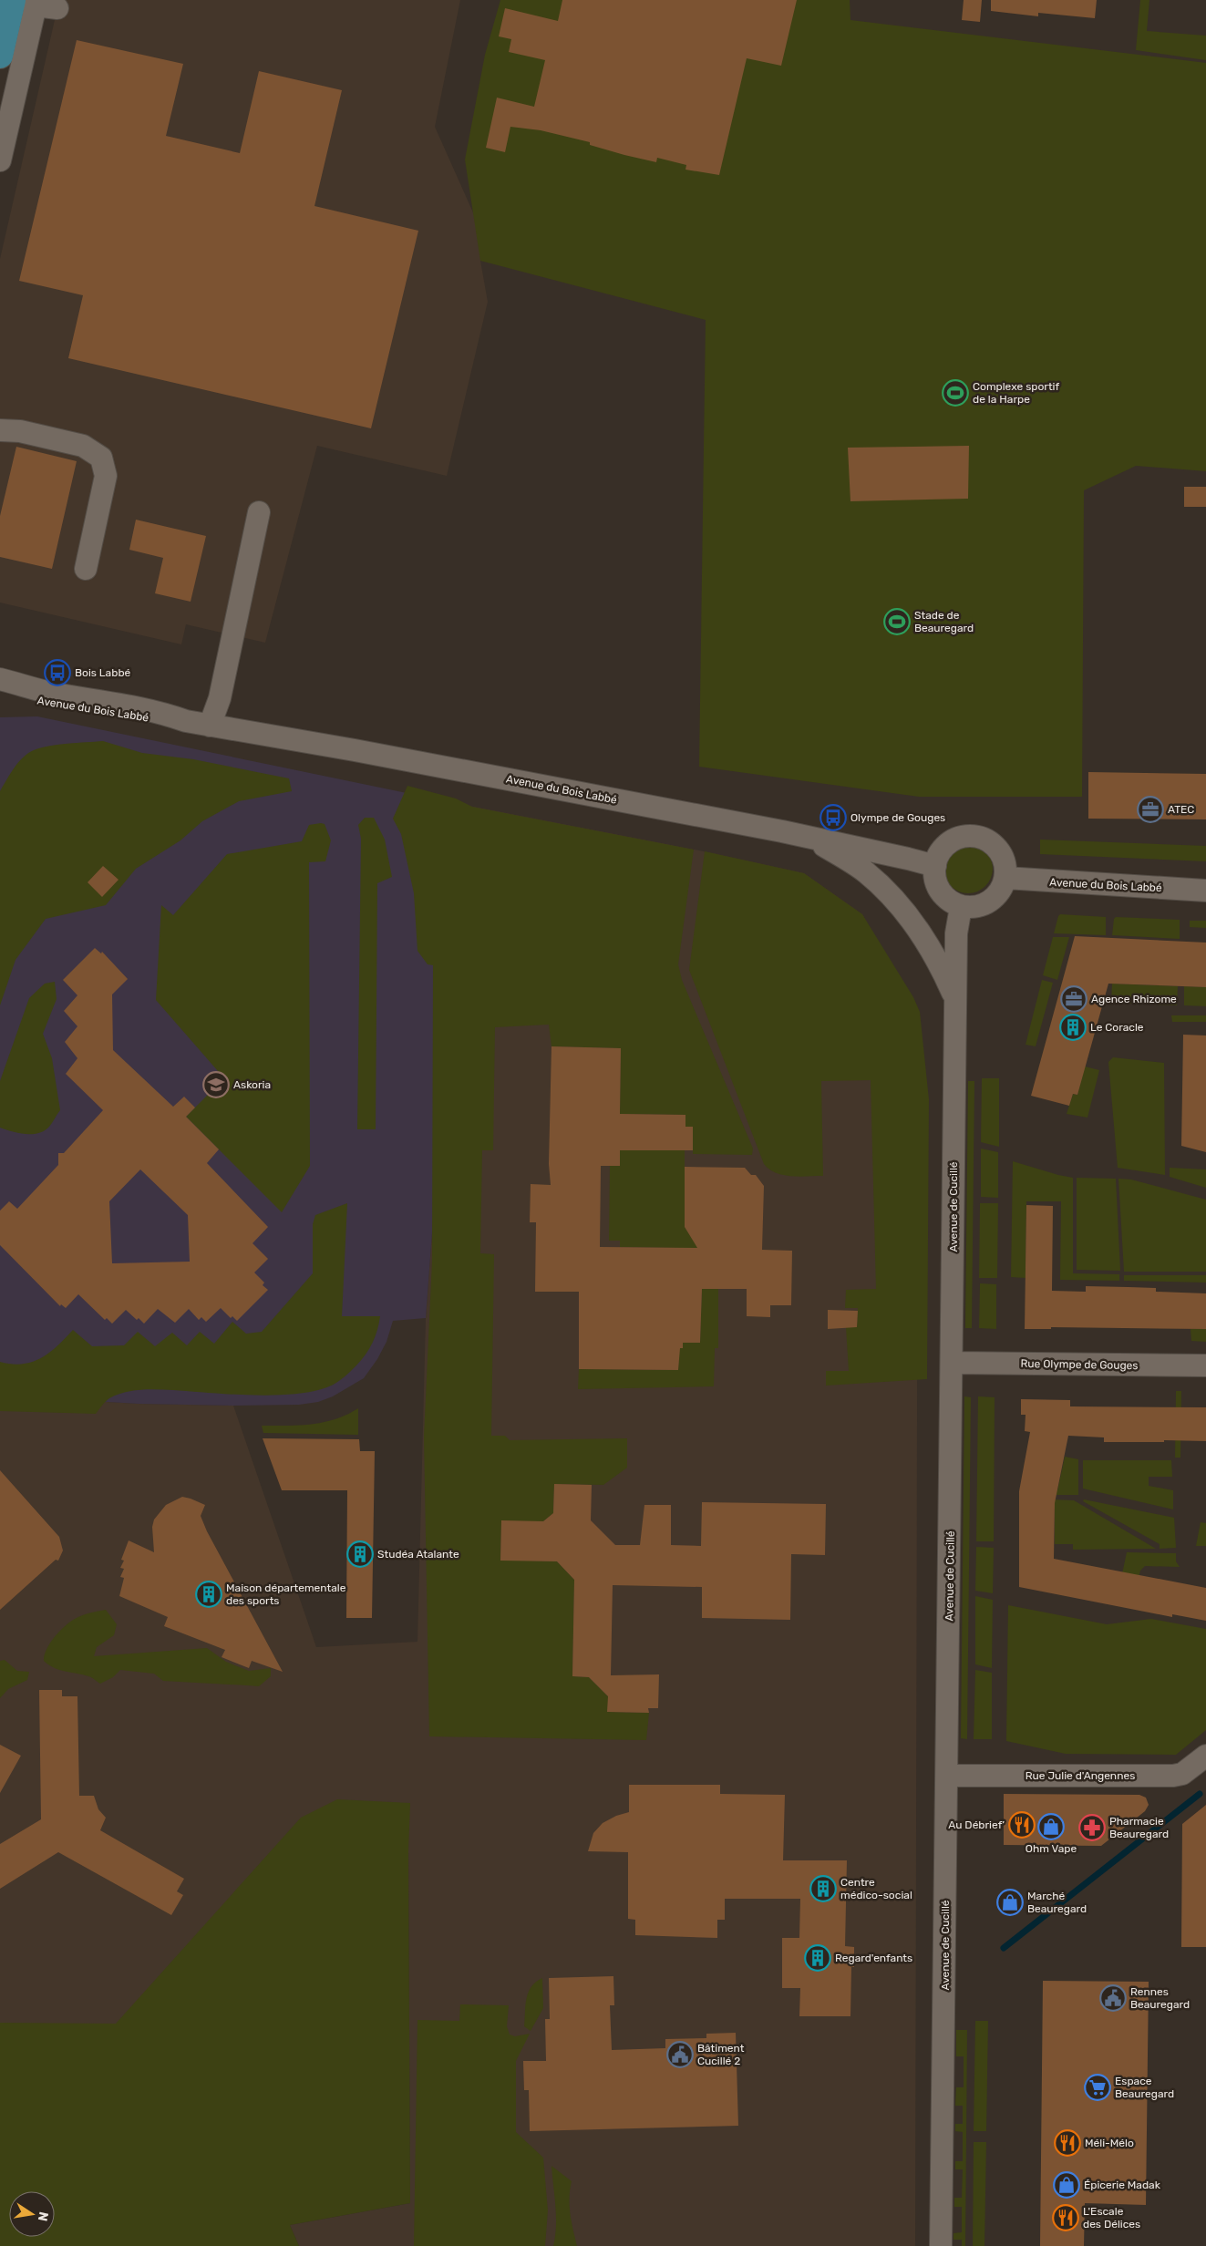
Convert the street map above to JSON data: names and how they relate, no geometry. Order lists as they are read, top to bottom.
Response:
{
  "streets": {
    "street": [
      "Avenue du Bois Labbé",
      "Avenue de Cucillé",
      "Rue Olympe de Gouges",
      "Rue Julie d'Angennes"
    ]
  },
  "crossings": [
    ["Avenue du Bois Labbé", "Avenue de Cucillé"],
    ["Avenue de Cucillé", "Rue Olympe de Gouges"],
    ["Avenue de Cucillé", "Rue Julie d'Angennes"]
  ],
  "places": {
    "sports": ["Complexe sportif de la Harpe", "Stade de Beauregard"],
    "bus stop": ["Bois Labbé", "Olympe de Gouges"],
    "office": ["ATEC", "Agence Rhizome"],
    "building": [
      "Le Coracle",
      "Studéa Atalante",
      "Maison départementale des sports",
      "Centre médico-social",
      "Regard'enfants"
    ],
    "school or university": ["Askoria"],
    "restaurant": ["Au Débrief’", "Méli-Mélo", "L'Escale des Délices"],
    "shop": ["Ohm Vape", "Marché Beauregard", "Épicerie Madak"],
    "pharmacy": ["Pharmacie Beauregard"],
    "public building": ["Rennes Beauregard", "Bâtiment Cucillé 2"],
    "supermarket": ["Espace Beauregard"]
  },
  "north": "right"
}
